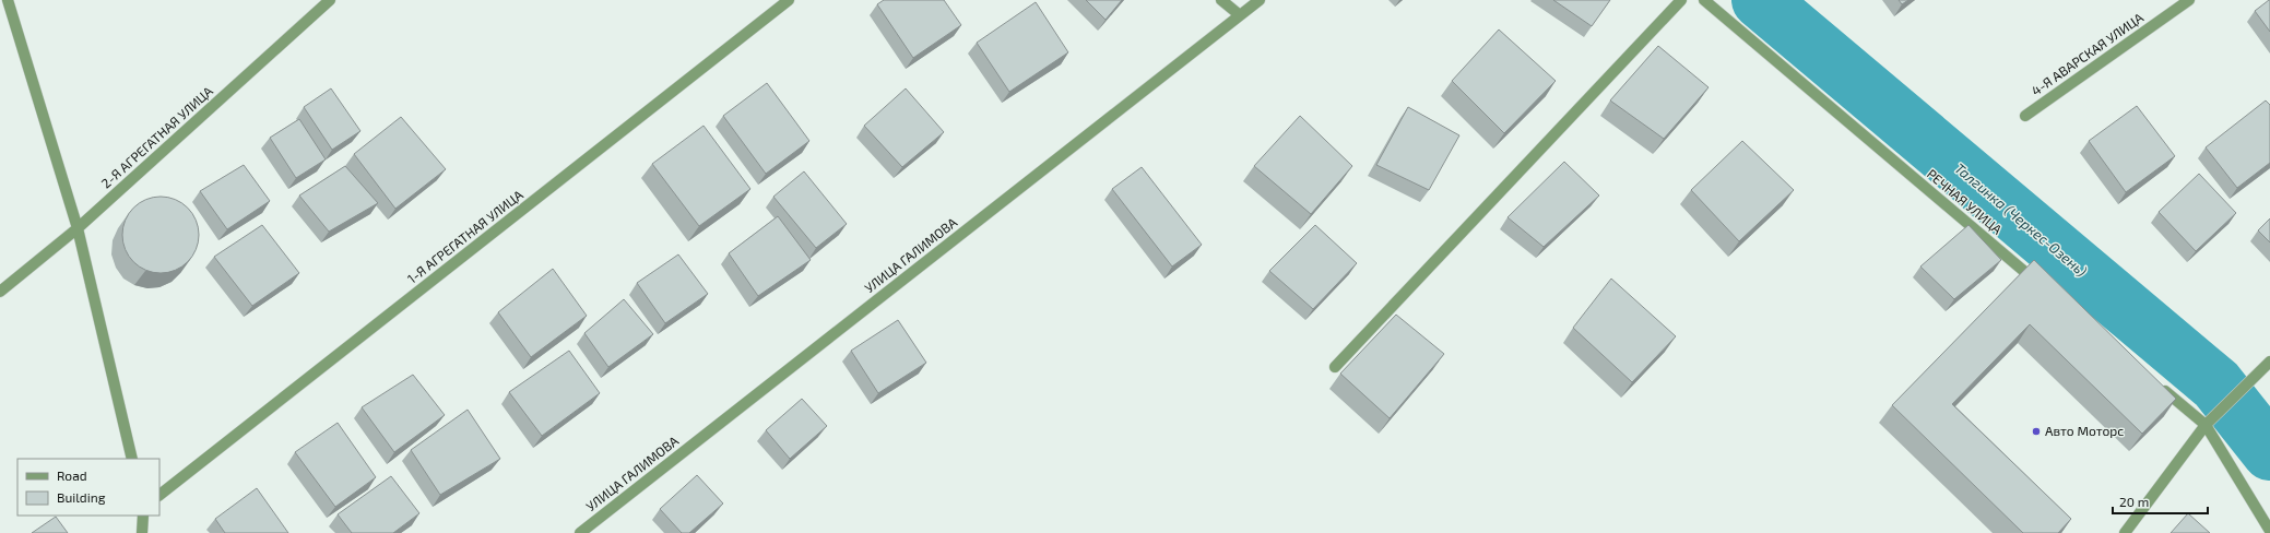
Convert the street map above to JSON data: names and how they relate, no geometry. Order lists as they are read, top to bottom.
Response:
{
  "streets": {
    "street": [
      "4-Я АВАРСКАЯ УЛИЦА",
      "2-Я АГРЕГАТНАЯ УЛИЦА",
      "РЕЧНАЯ УЛИЦА",
      "1-Я АГРЕГАТНАЯ УЛИЦА",
      "УЛИЦА ГАЛИМОВА"
    ]
  },
  "water": ["Талгинка (Черкес-Озень)"],
  "places": ["Авто Моторс"],
  "legend": ["Road", "Building"],
  "scale_bar": "20 m"
}
